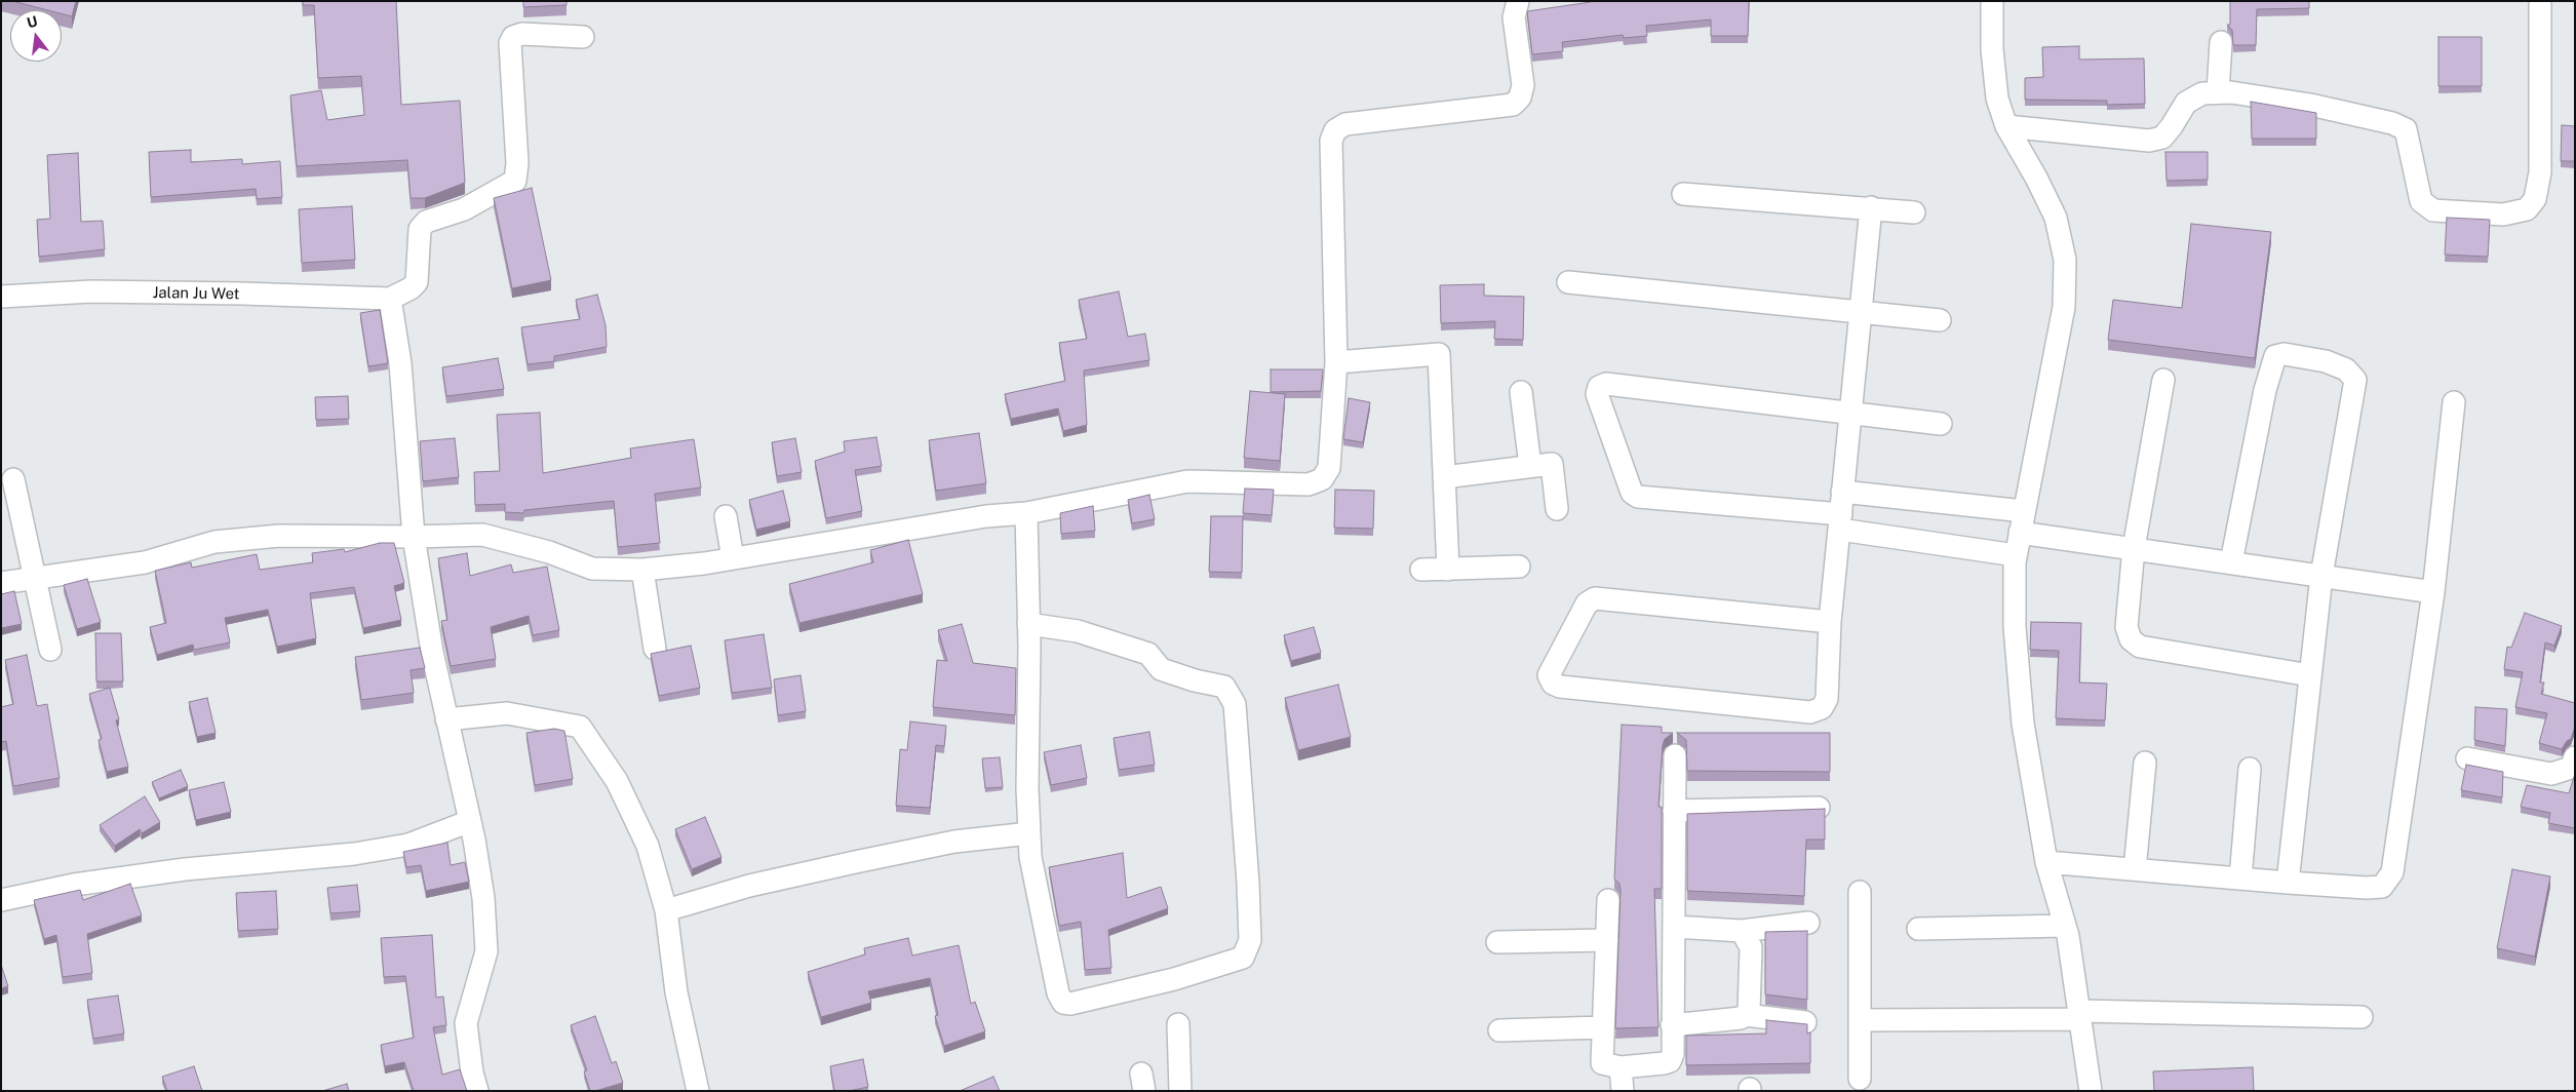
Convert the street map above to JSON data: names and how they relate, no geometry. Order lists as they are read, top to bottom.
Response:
{
  "streets": {
    "street": ["Jalan Ju Wet"]
  },
  "north": "top"
}
